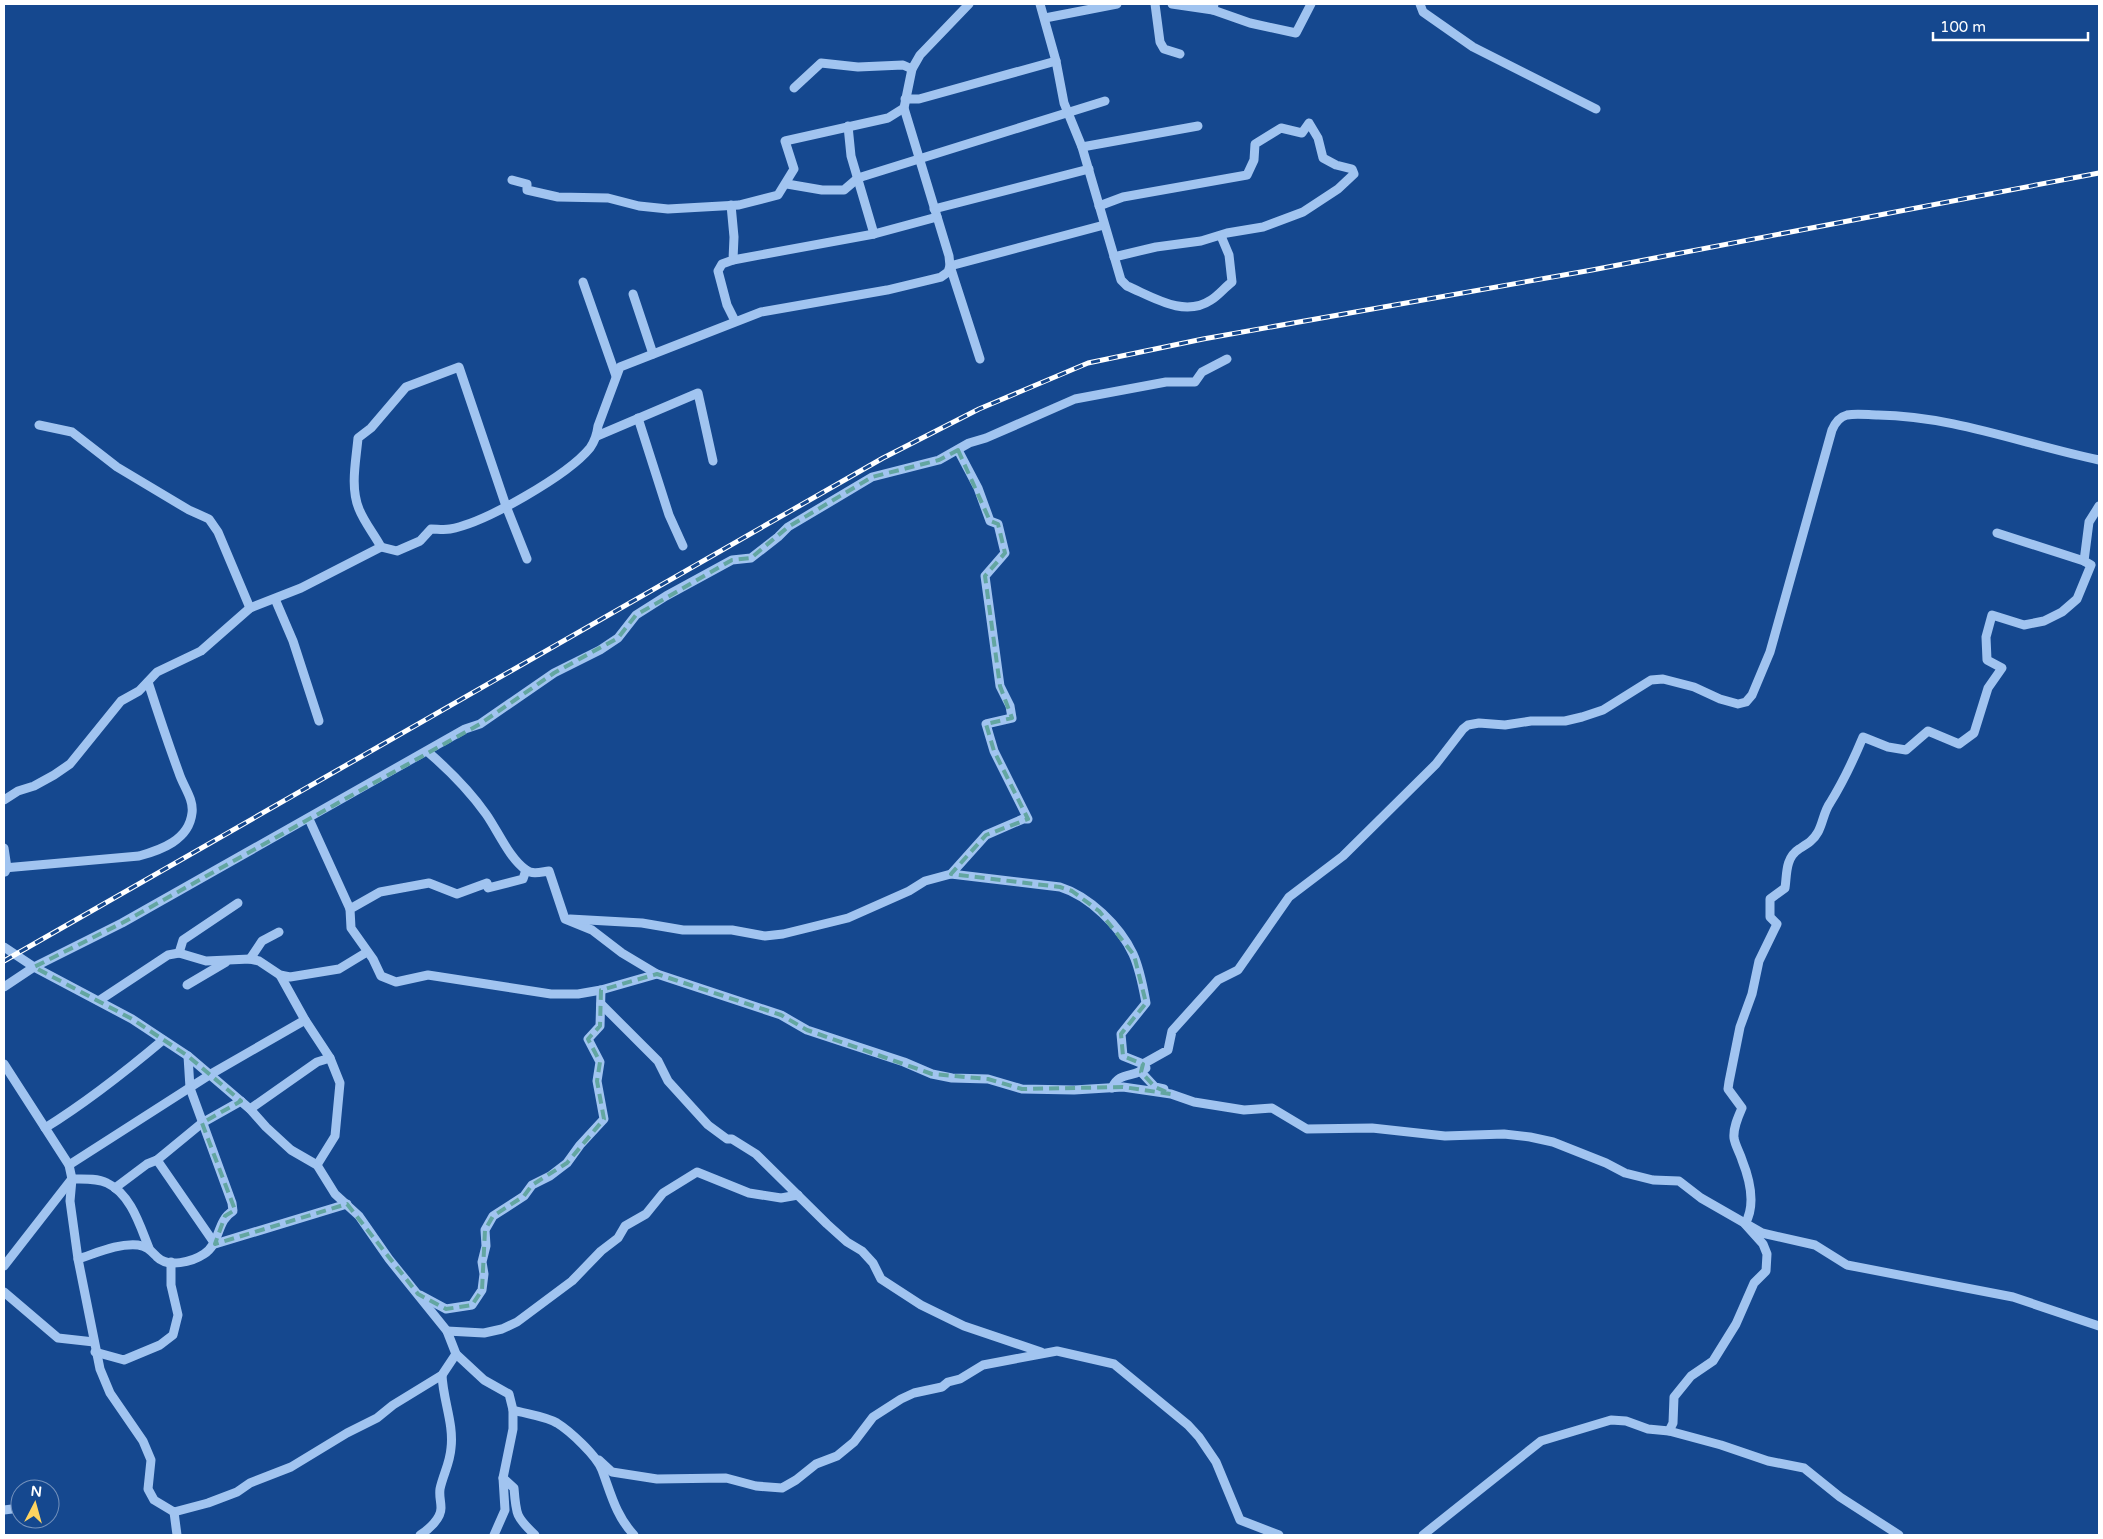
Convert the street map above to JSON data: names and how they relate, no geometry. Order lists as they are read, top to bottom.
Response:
{
  "scale_bar": "100 m",
  "north": "top"
}
